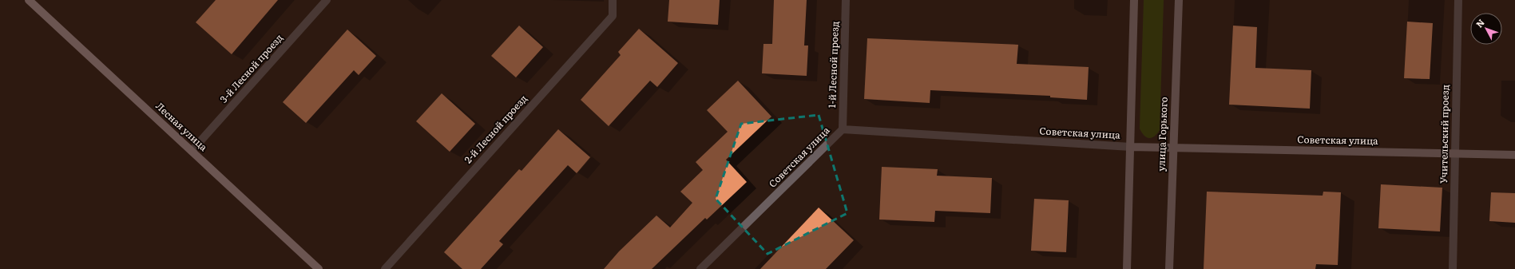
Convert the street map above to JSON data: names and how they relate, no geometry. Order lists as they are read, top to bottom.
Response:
{
  "streets": {
    "main road": ["Лесная улица", "Советская улица", "улица Горького"],
    "street": [
      "1-й Лесной проезд",
      "3-й Лесной проезд",
      "2-й Лесной проезд",
      "Учительский проезд"
    ]
  },
  "crossings": [
    ["1-й Лесной проезд", "Советская улица"],
    ["3-й Лесной проезд", "Лесная улица"],
    ["Советская улица", "улица Горького"],
    ["Советская улица", "Учительский проезд"]
  ],
  "north": "top left"
}
